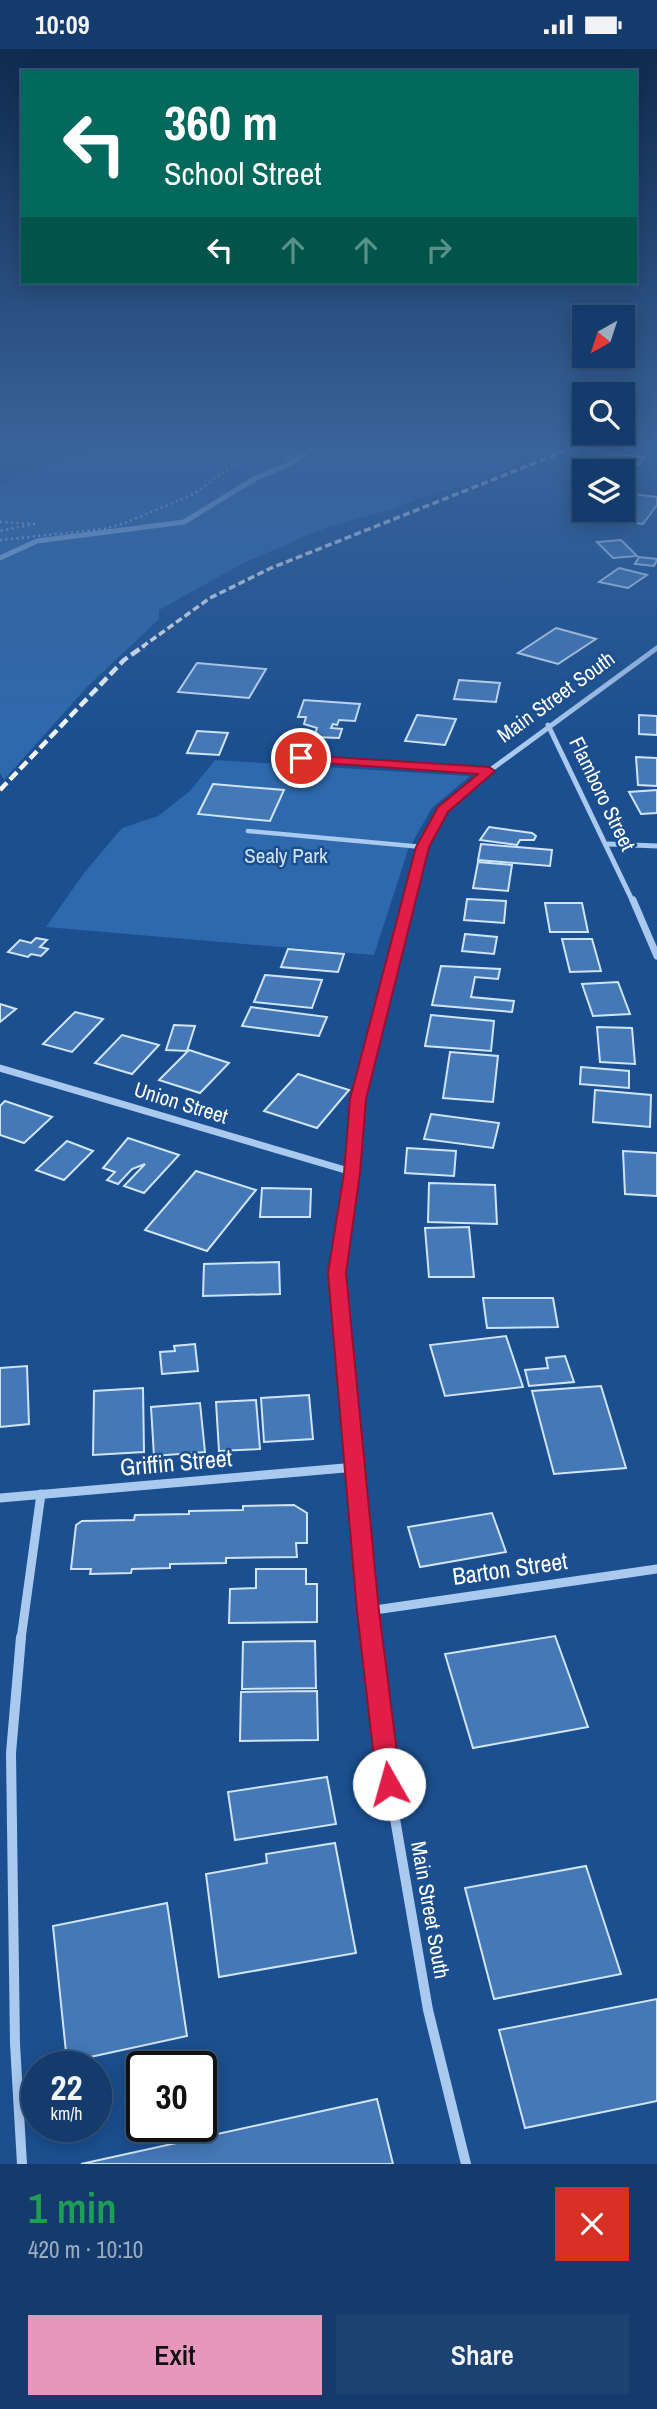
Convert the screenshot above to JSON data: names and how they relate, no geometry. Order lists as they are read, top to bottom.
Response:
{
  "streets": {
    "street": [
      "Main Street South",
      "Flamboro Street",
      "Union Street",
      "Griffin Street",
      "Barton Street"
    ]
  },
  "crossings": [
    ["Main Street South", "Flamboro Street"],
    ["Main Street South", "Union Street"],
    ["Main Street South", "Griffin Street"],
    ["Main Street South", "Barton Street"]
  ],
  "parks": ["Sealy Park"],
  "north": "bottom left",
  "page": {
    "status": "10:09",
    "turn": ["360 m", "School Street"],
    "speed": "22 km/h",
    "limit": "30",
    "heading": ["1 min", "420 m · 10:10"],
    "buttons": ["Exit", "Share"]
  }
}
